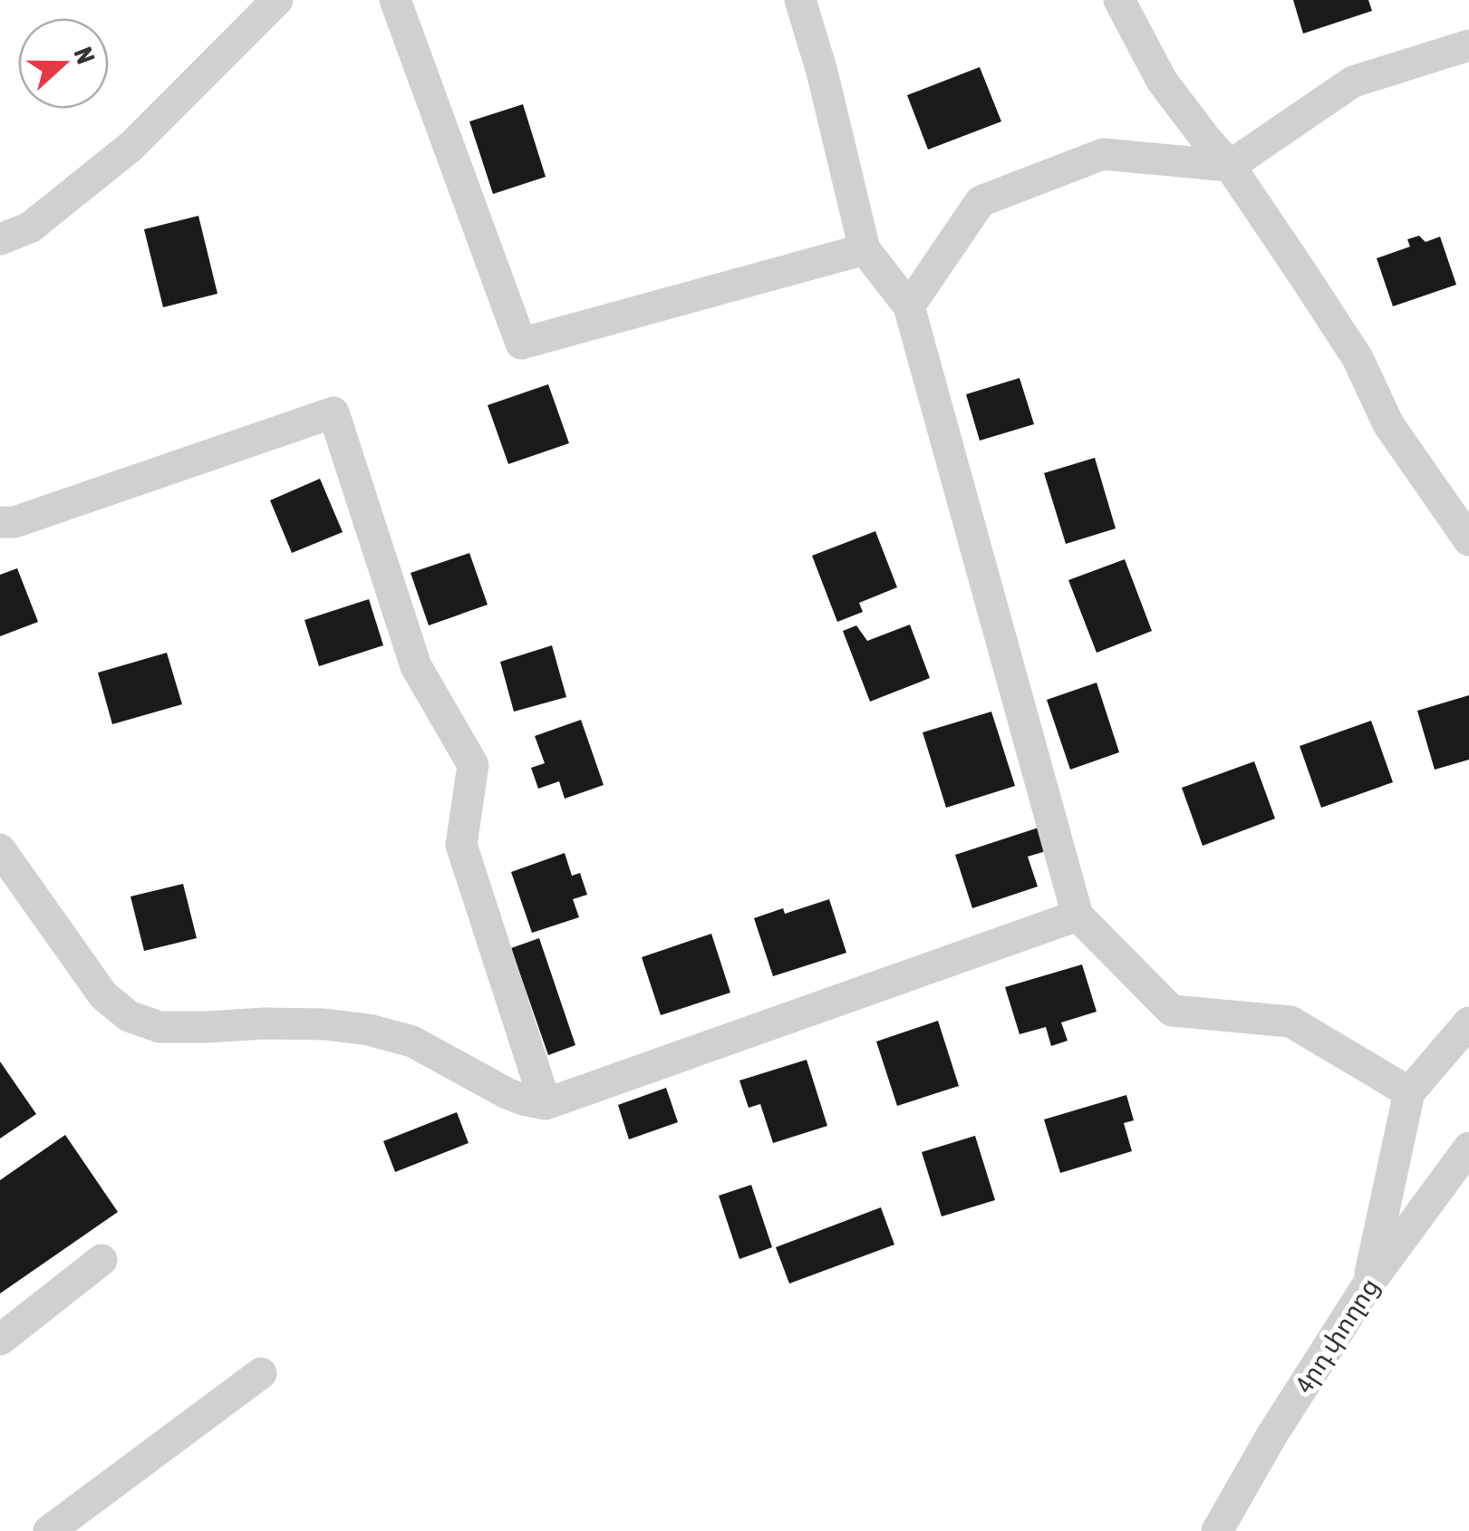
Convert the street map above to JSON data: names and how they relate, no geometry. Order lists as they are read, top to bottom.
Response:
{
  "streets": {
    "street": ["4րդ փողոց"]
  },
  "north": "right"
}
